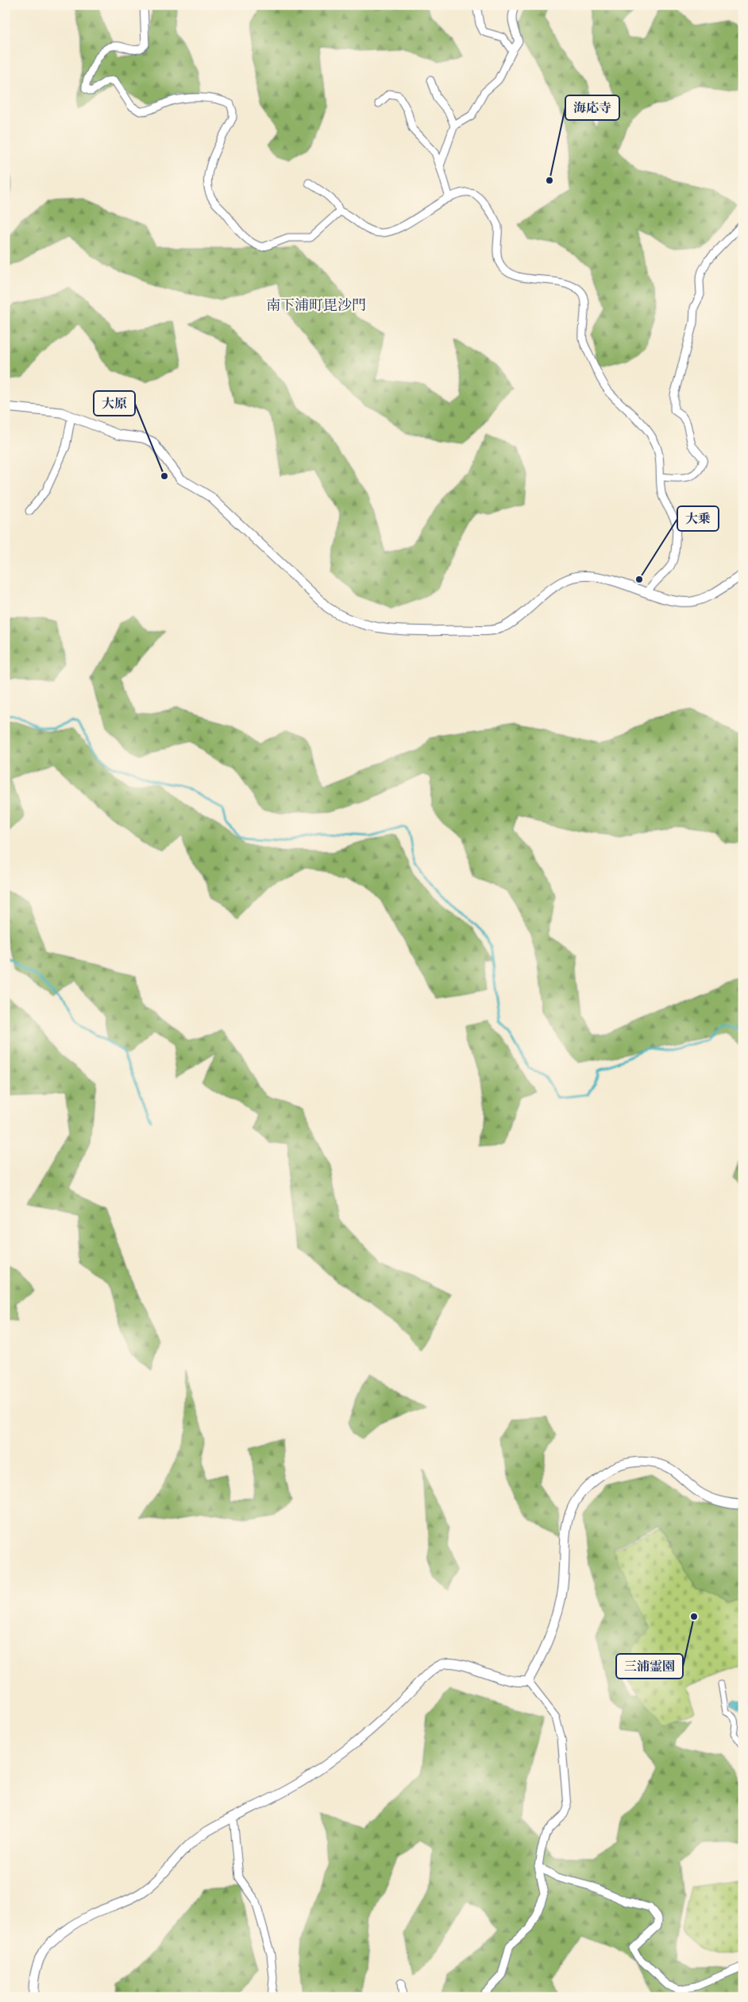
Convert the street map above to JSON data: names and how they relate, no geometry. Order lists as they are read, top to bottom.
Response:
{
  "districts": ["南下浦町毘沙門"],
  "places": [
    "海応寺",
    "大原",
    "大乗",
    "三浦霊園"
  ]
}
